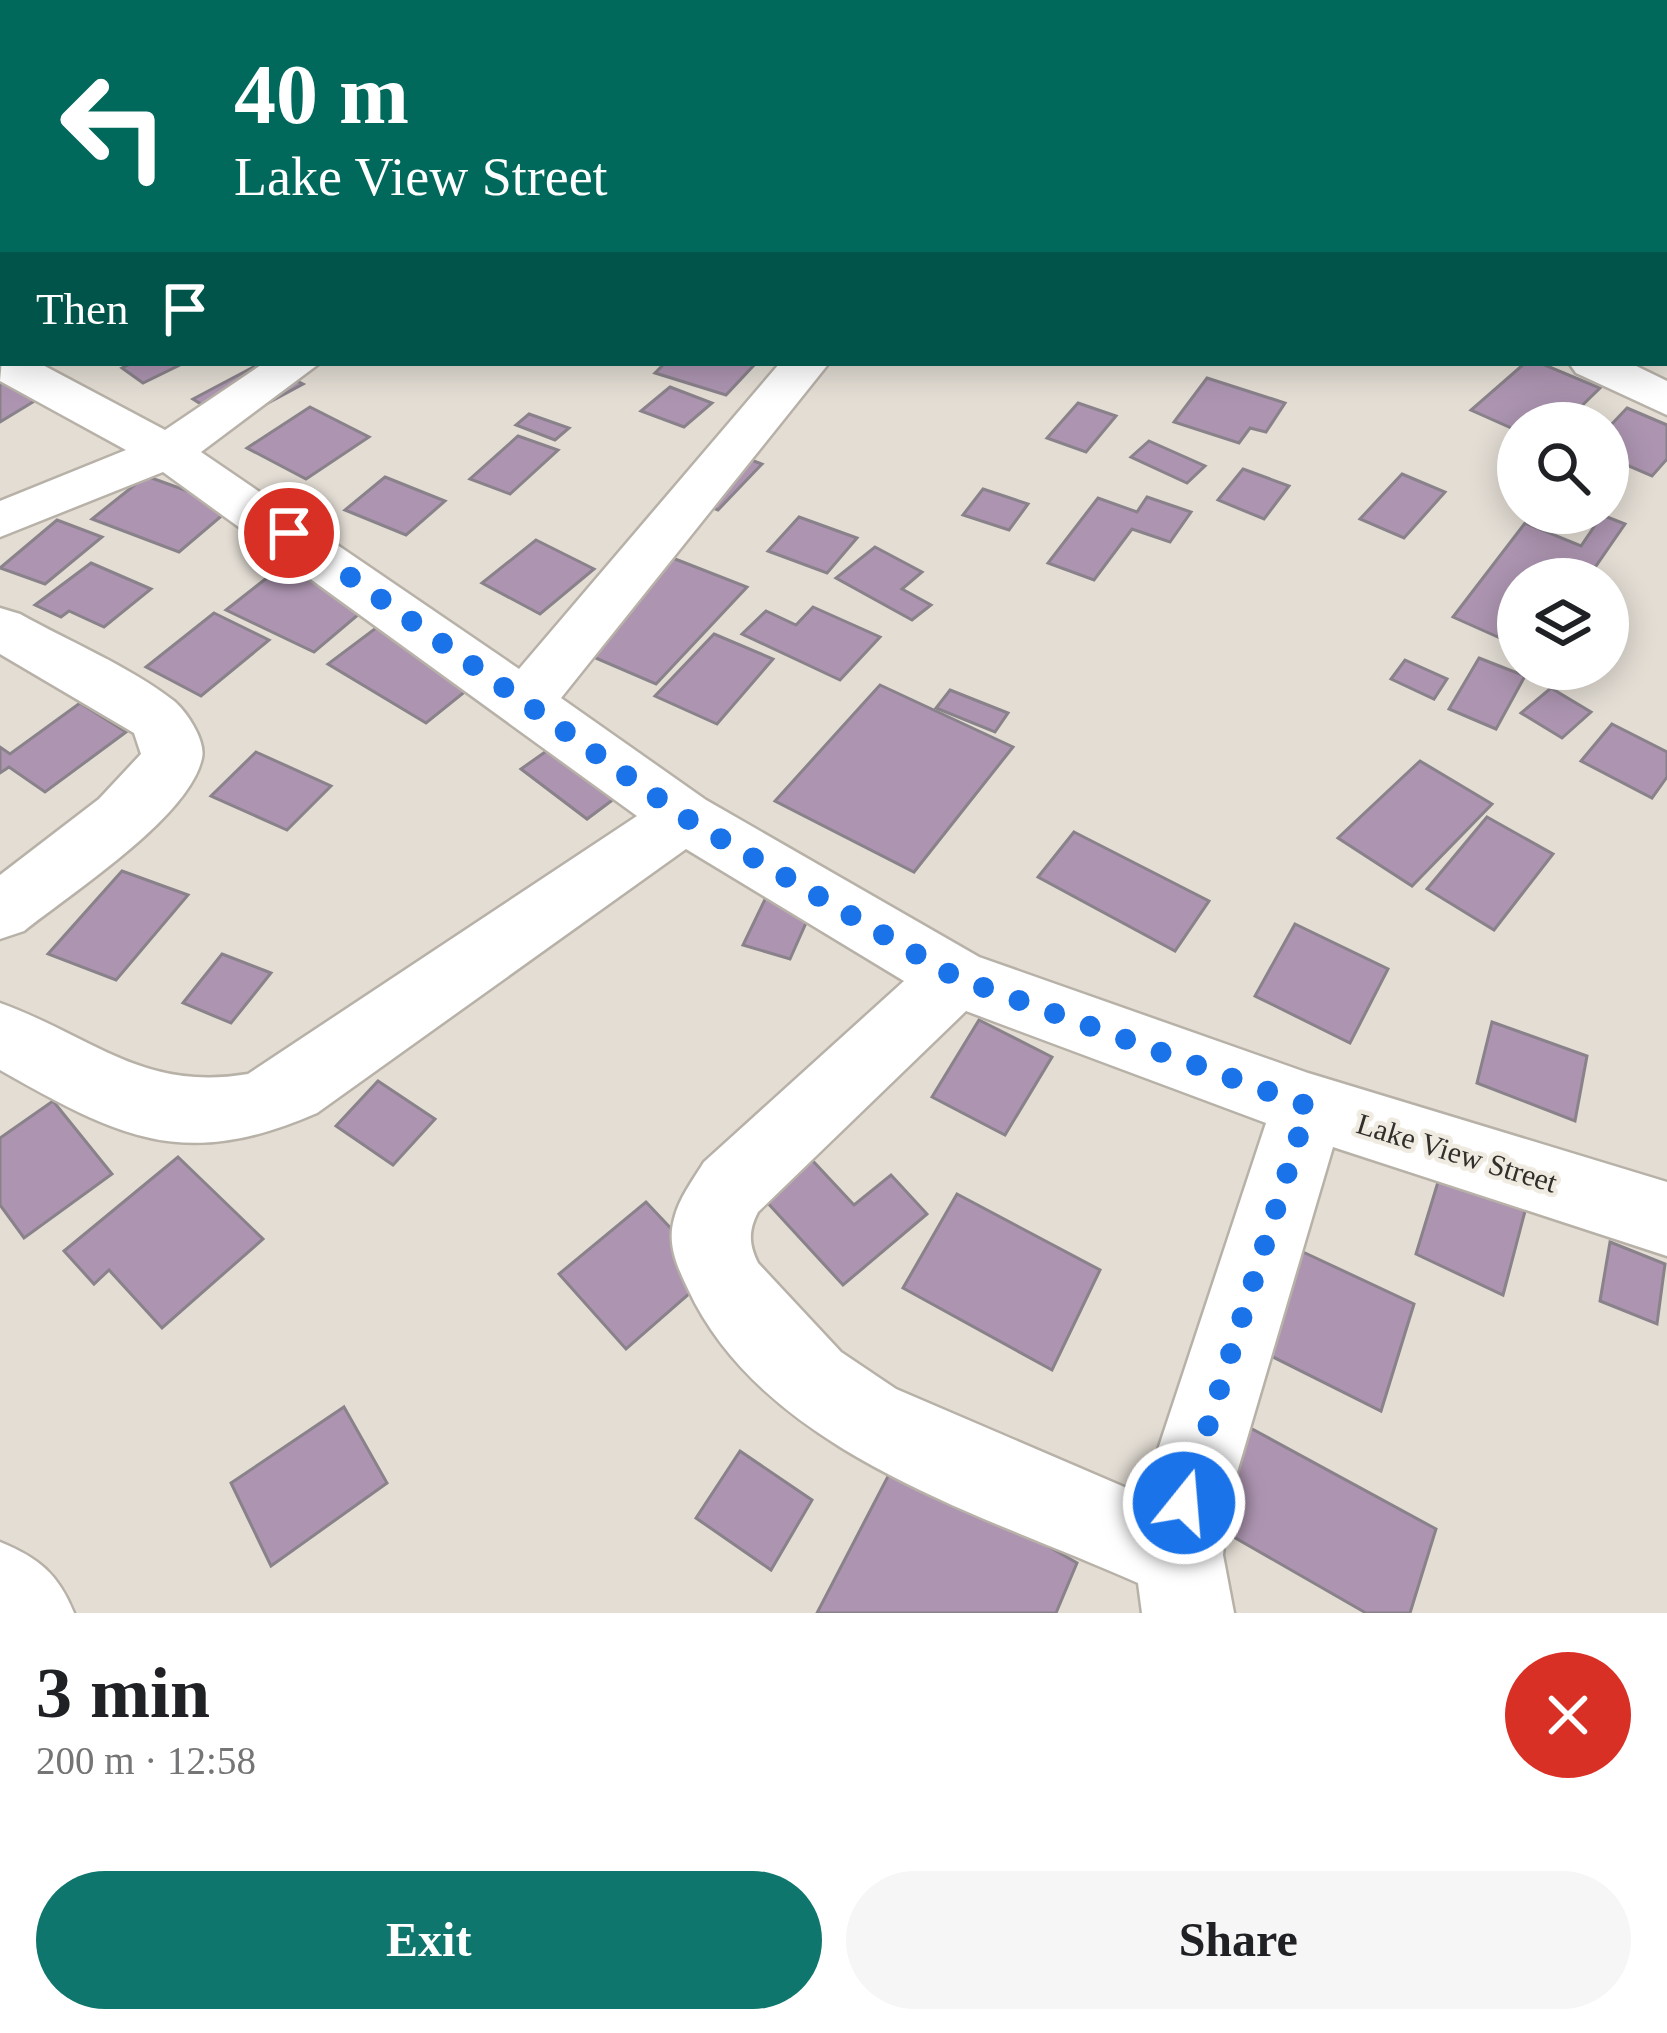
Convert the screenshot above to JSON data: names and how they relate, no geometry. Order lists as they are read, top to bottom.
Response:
{
  "streets": {
    "street": ["Lake View Street"]
  },
  "page": {
    "turn": ["40 m", "Lake View Street"],
    "then": "Then",
    "heading": ["3 min", "200 m · 12:58"],
    "buttons": ["Exit", "Share"]
  }
}
